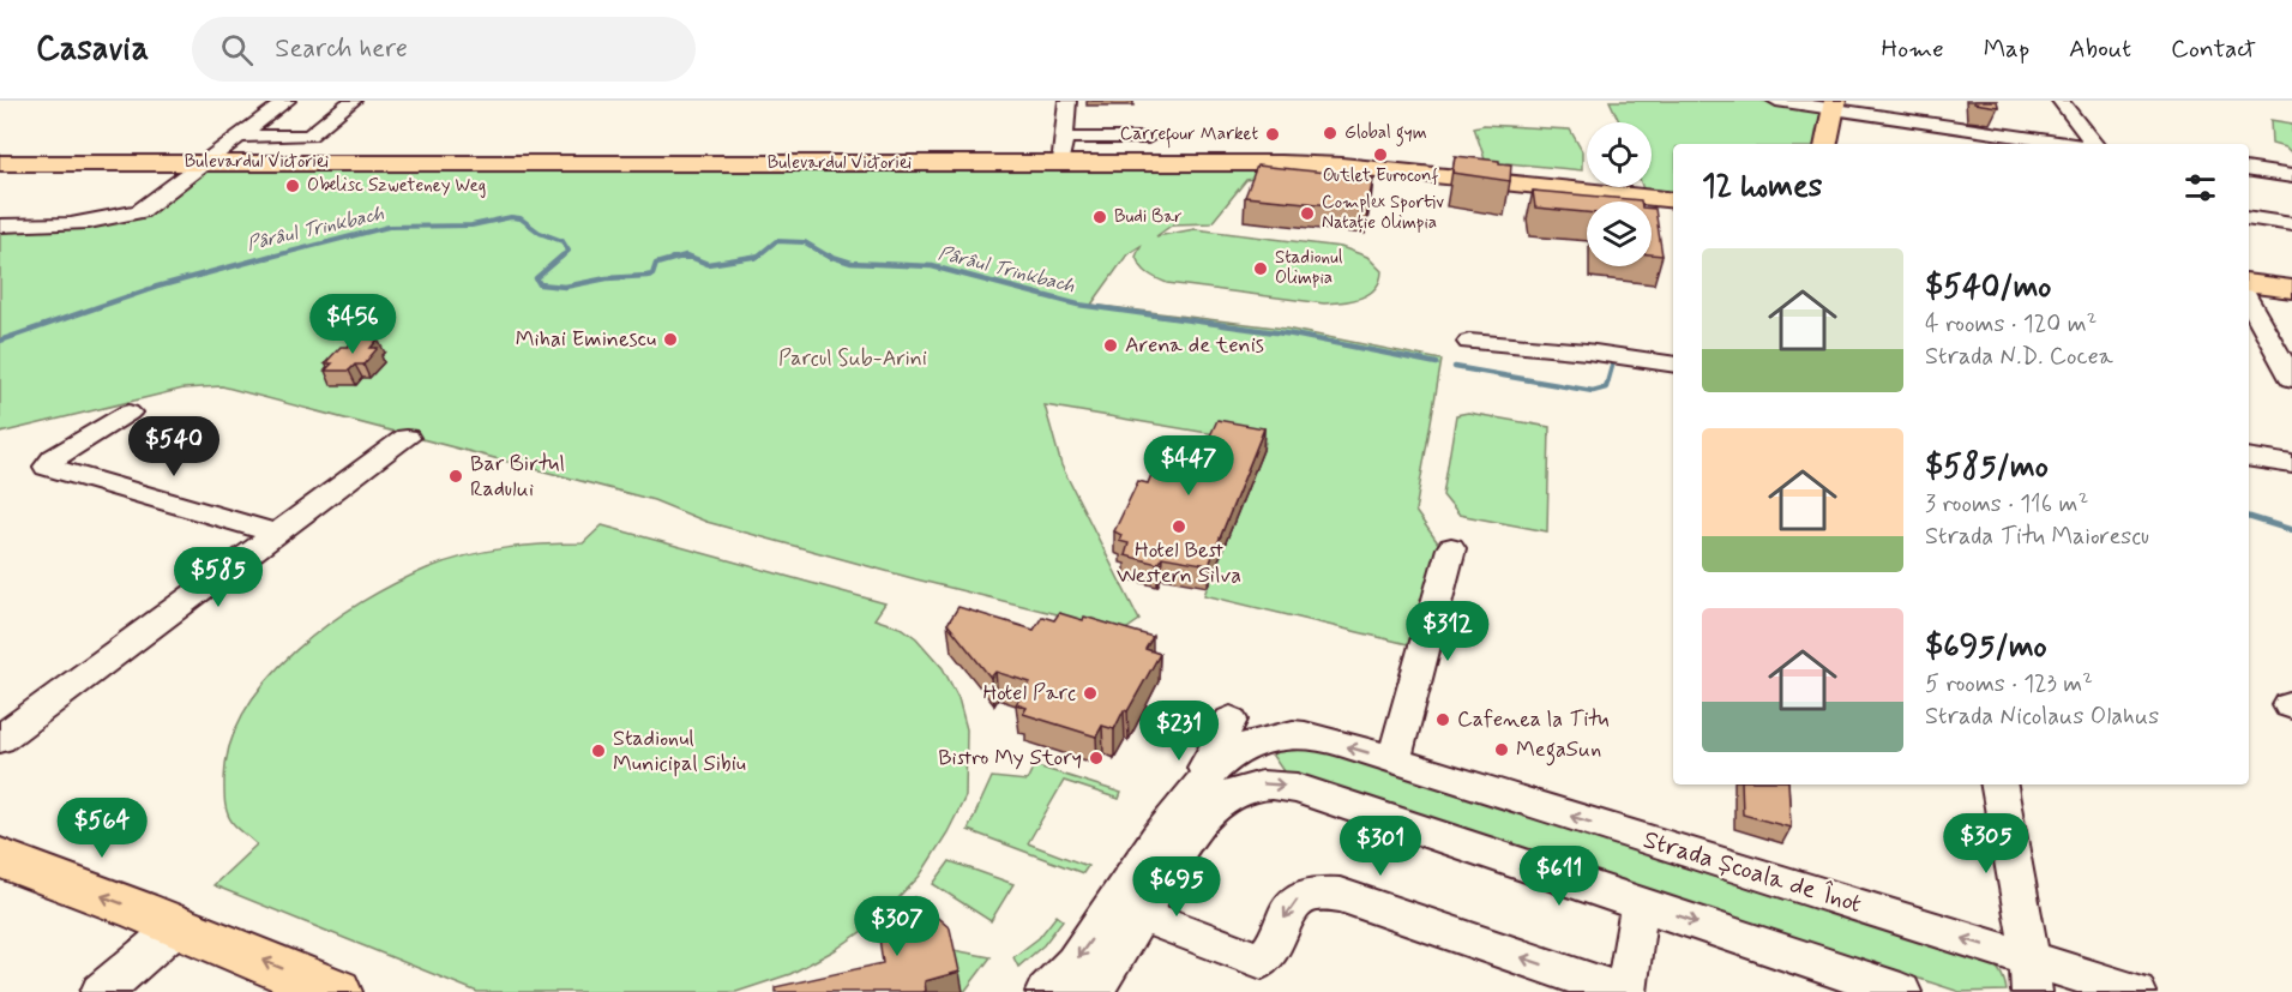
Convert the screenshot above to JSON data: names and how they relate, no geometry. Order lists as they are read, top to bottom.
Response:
{
  "streets": {
    "main road": ["Bulevardul Victoriei"],
    "street": ["Strada Școala de Înot"]
  },
  "water": ["Pârâul Trinkbach"],
  "parks": ["Parcul Sub-Arini"],
  "places": [
    "Global gym",
    "Carrefour Market",
    "Outlet Euroconf",
    "Obelisc Szweteney Weg",
    "Complex Sportiv Natație Olimpia",
    "Budi Bar",
    "Stadionul Olimpia",
    "Mihai Eminescu",
    "Arena de tenis",
    "Bar Birtul Radului",
    "Hotel Best Western Silva",
    "Hotel Parc",
    "Cafenea la Titu",
    "MegaSun",
    "Stadionul Municipal Sibiu",
    "Bistro My Story"
  ],
  "page": {
    "header": "Casavia",
    "search": "Search here",
    "nav": [
      "Home",
      "Map",
      "About",
      "Contact"
    ],
    "heading": "12 homes",
    "list": [
      {
        "name": "$540/mo",
        "note": "4 rooms · 120 m² · Strada N.D. Cocea"
      },
      {
        "name": "$585/mo",
        "note": "3 rooms · 116 m² · Strada Titu Maiorescu"
      },
      {
        "name": "$695/mo",
        "note": "5 rooms · 123 m² · Strada Nicolaus Olahus"
      }
    ],
    "price": [
      "$456",
      "$540",
      "$447",
      "$585",
      "$312",
      "$231",
      "$564",
      "$305",
      "$301",
      "$611",
      "$695",
      "$307"
    ]
  }
}
